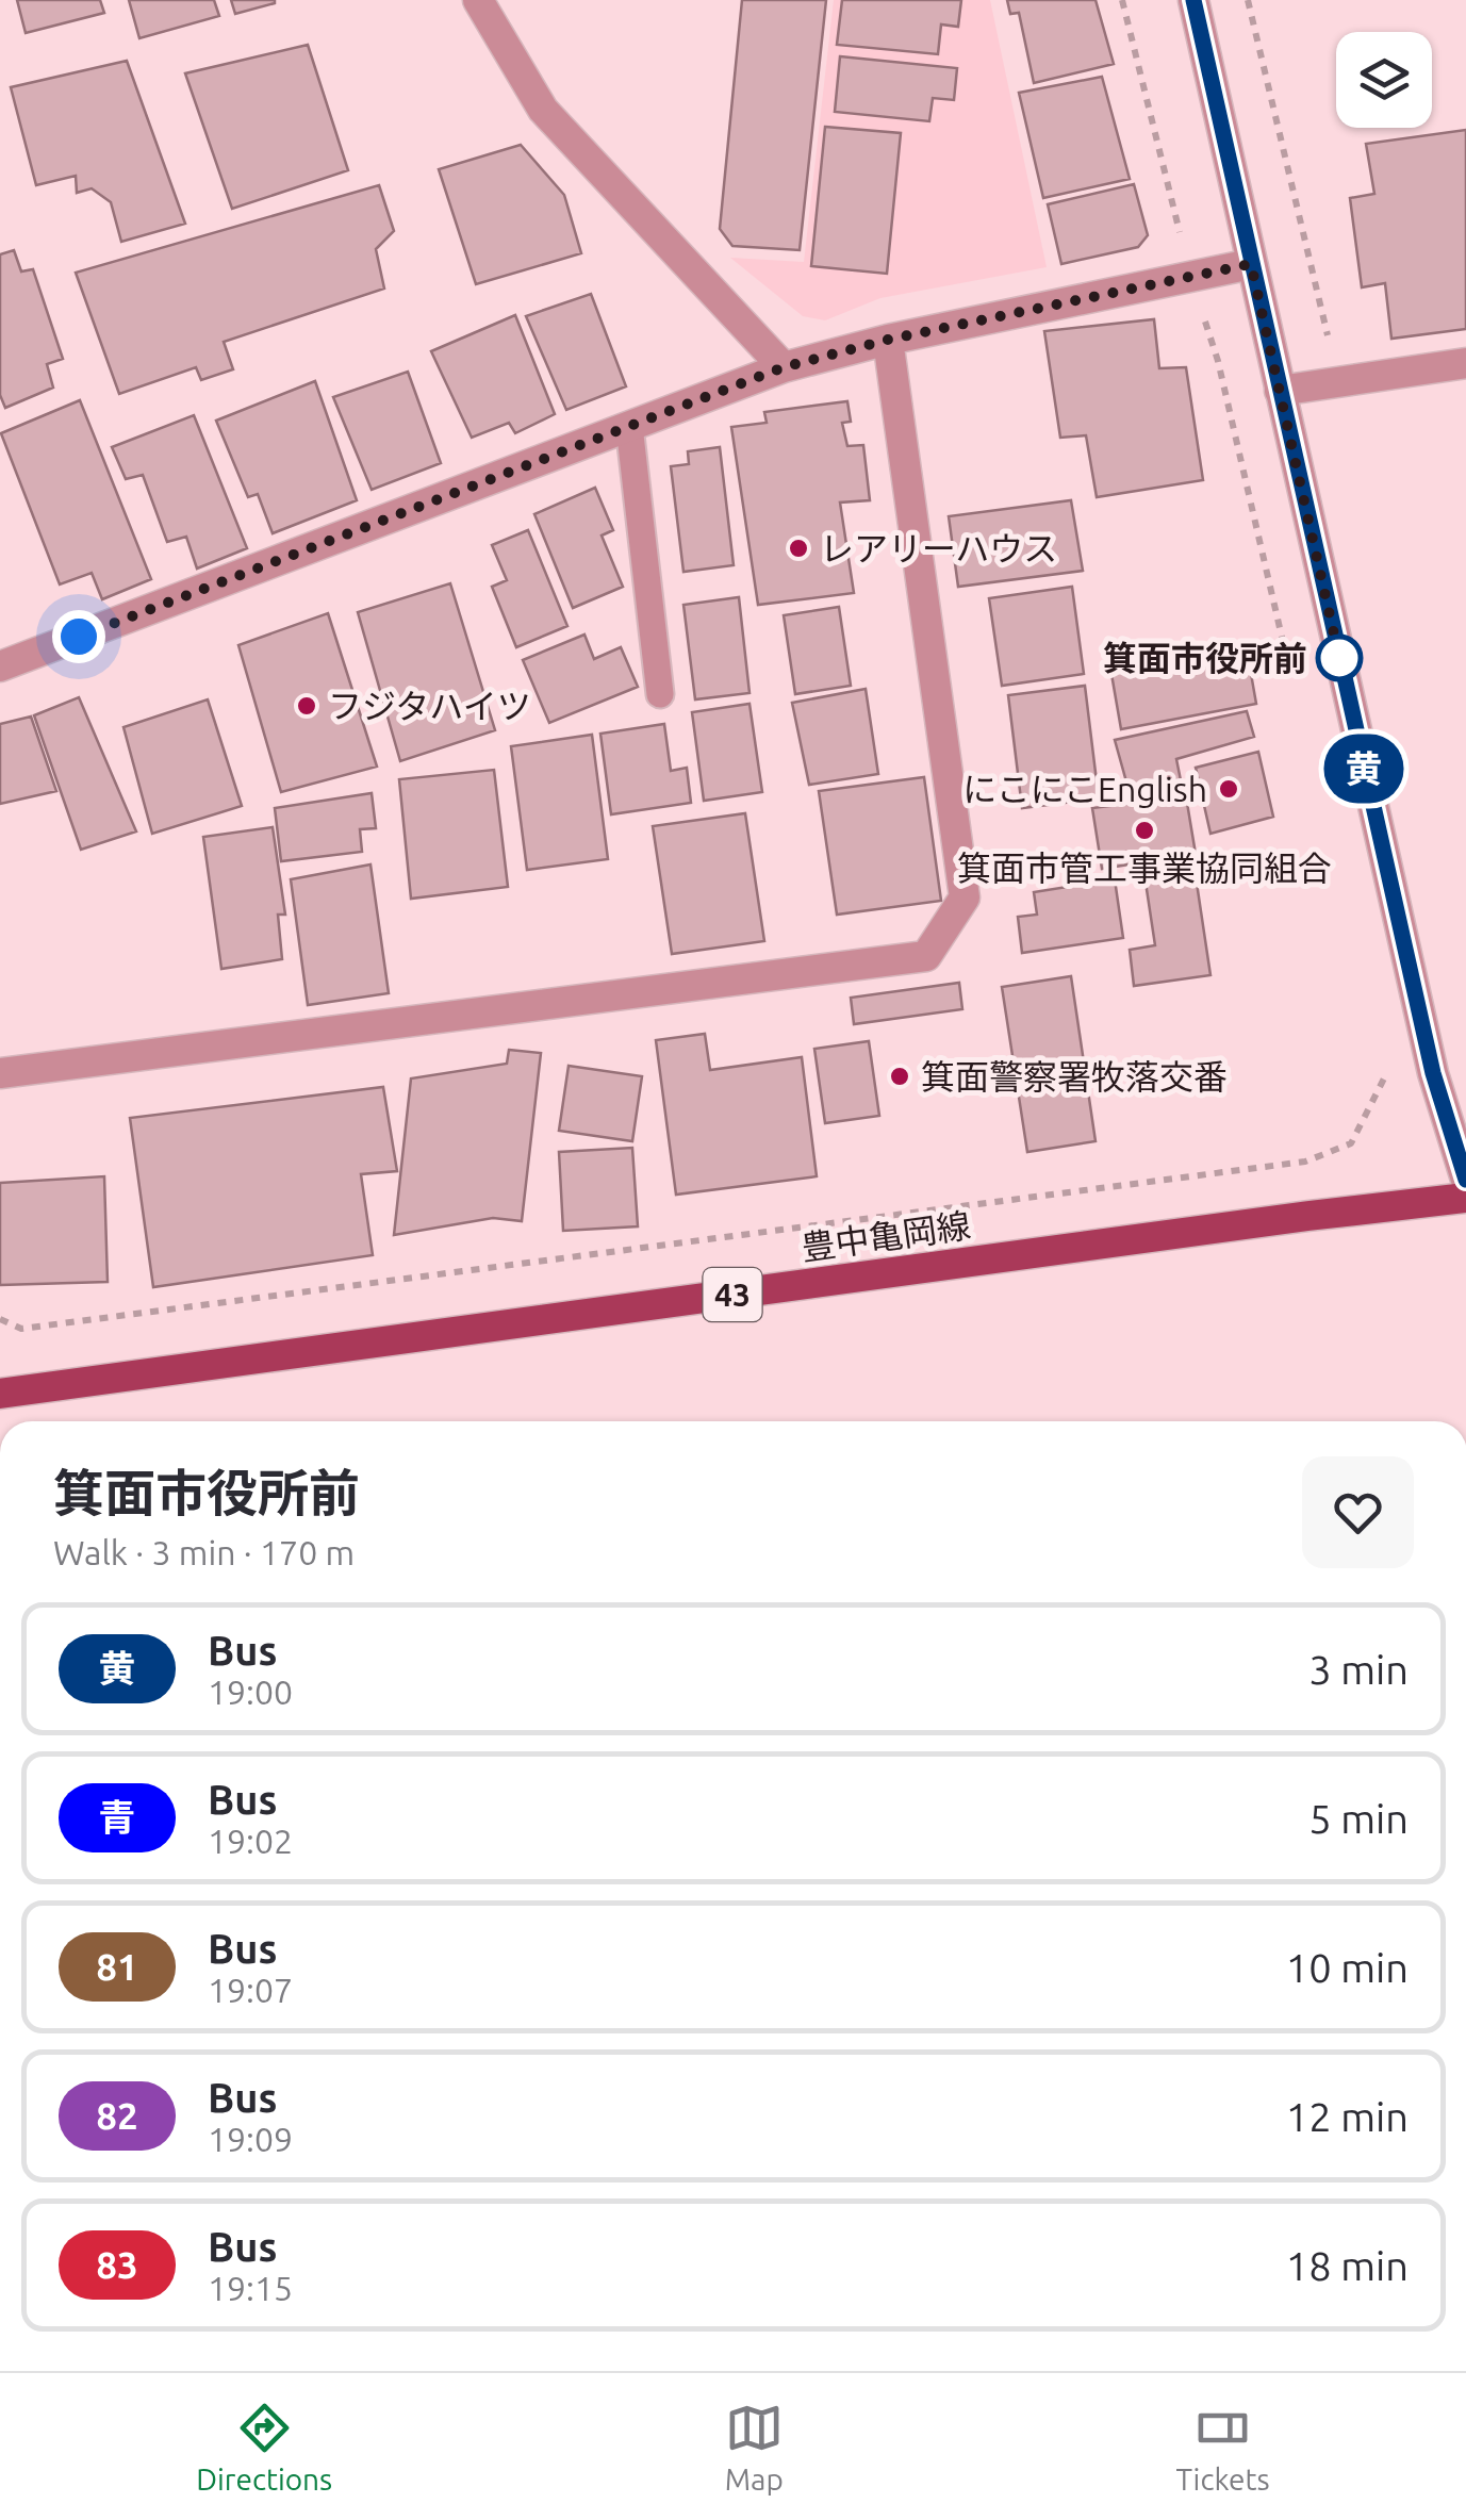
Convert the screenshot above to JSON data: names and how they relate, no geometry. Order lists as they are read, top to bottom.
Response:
{
  "streets": {
    "main road": ["豊中亀岡線", "43"]
  },
  "places": [
    "レアリーハウス",
    "箕面市役所前",
    "フジタハイツ",
    "にこにこEnglish",
    "箕面市管工事業協同組合",
    "箕面警察署牧落交番"
  ],
  "lines": ["bus line 黄"],
  "page": {
    "on_map": "黄",
    "heading": ["箕面市役所前", "Walk · 3 min · 170 m"],
    "list": [
      {
        "mark": "黄",
        "name": "Bus",
        "note": "19:00",
        "value": "3 min"
      },
      {
        "mark": "青",
        "name": "Bus",
        "note": "19:02",
        "value": "5 min"
      },
      {
        "mark": "81",
        "name": "Bus",
        "note": "19:07",
        "value": "10 min"
      },
      {
        "mark": "82",
        "name": "Bus",
        "note": "19:09",
        "value": "12 min"
      },
      {
        "mark": "83",
        "name": "Bus",
        "note": "19:15",
        "value": "18 min"
      }
    ],
    "tabs": ["Directions", "Map", "Tickets"]
  }
}
